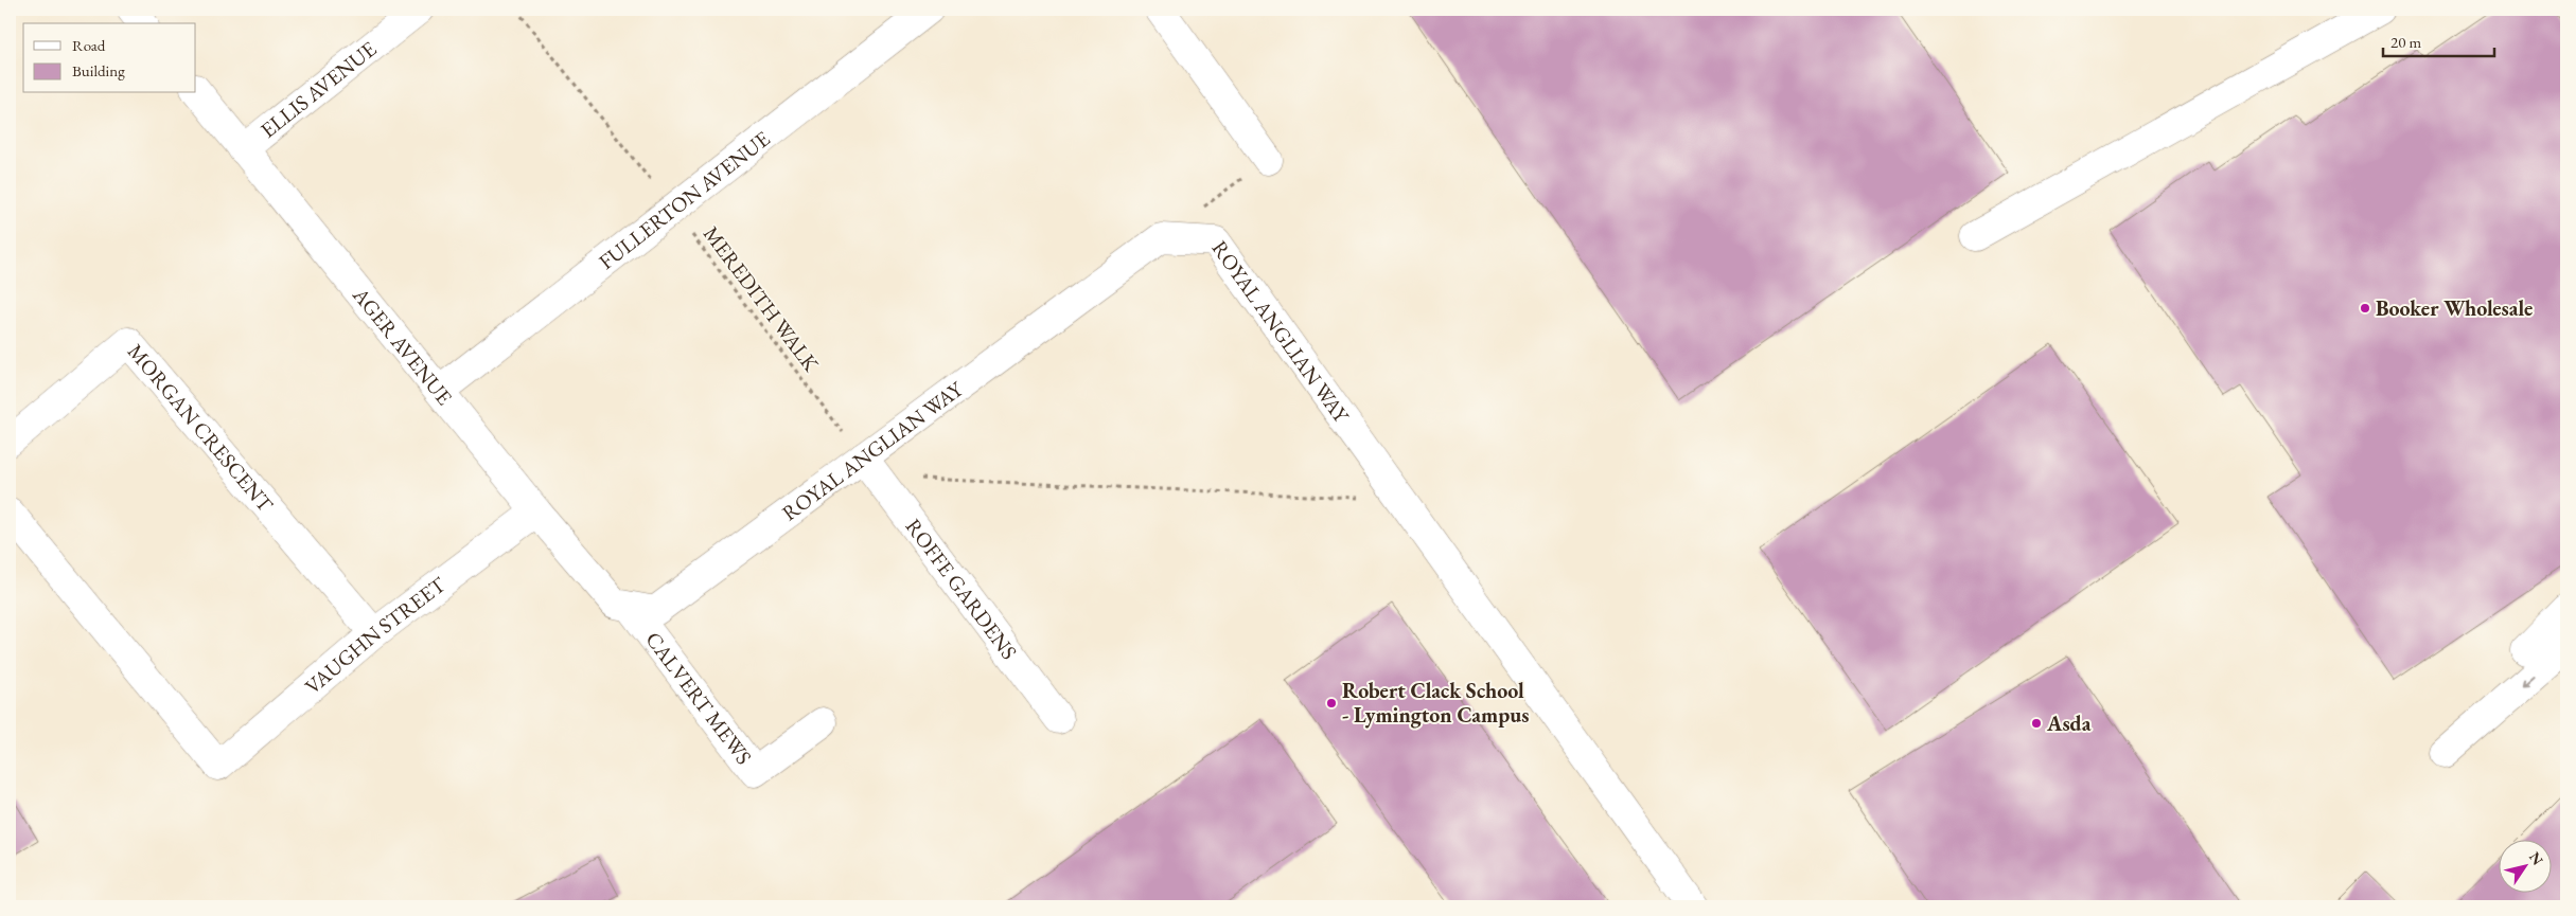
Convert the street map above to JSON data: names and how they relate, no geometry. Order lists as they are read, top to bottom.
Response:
{
  "streets": {
    "street": [
      "ELLIS AVENUE",
      "FULLERTON AVENUE",
      "ROYAL ANGLIAN WAY",
      "AGER AVENUE",
      "MORGAN CRESCENT",
      "ROFFE GARDENS",
      "VAUGHN STREET",
      "CALVERT MEWS"
    ],
    "path": ["MEREDITH WALK"]
  },
  "crossings": [
    ["ELLIS AVENUE", "AGER AVENUE"],
    ["FULLERTON AVENUE", "MEREDITH WALK"],
    ["FULLERTON AVENUE", "AGER AVENUE"],
    ["MEREDITH WALK", "ROYAL ANGLIAN WAY"],
    ["MEREDITH WALK", "ROFFE GARDENS"],
    ["ROYAL ANGLIAN WAY", "AGER AVENUE"],
    ["ROYAL ANGLIAN WAY", "ROFFE GARDENS"],
    ["ROYAL ANGLIAN WAY", "CALVERT MEWS"],
    ["AGER AVENUE", "VAUGHN STREET"],
    ["AGER AVENUE", "CALVERT MEWS"],
    ["MORGAN CRESCENT", "VAUGHN STREET"]
  ],
  "places": ["Booker Wholesale", "Robert Clack School - Lymington Campus", "Asda"],
  "legend": ["Road", "Building"],
  "scale_bar": "20 m",
  "north": "top right"
}
